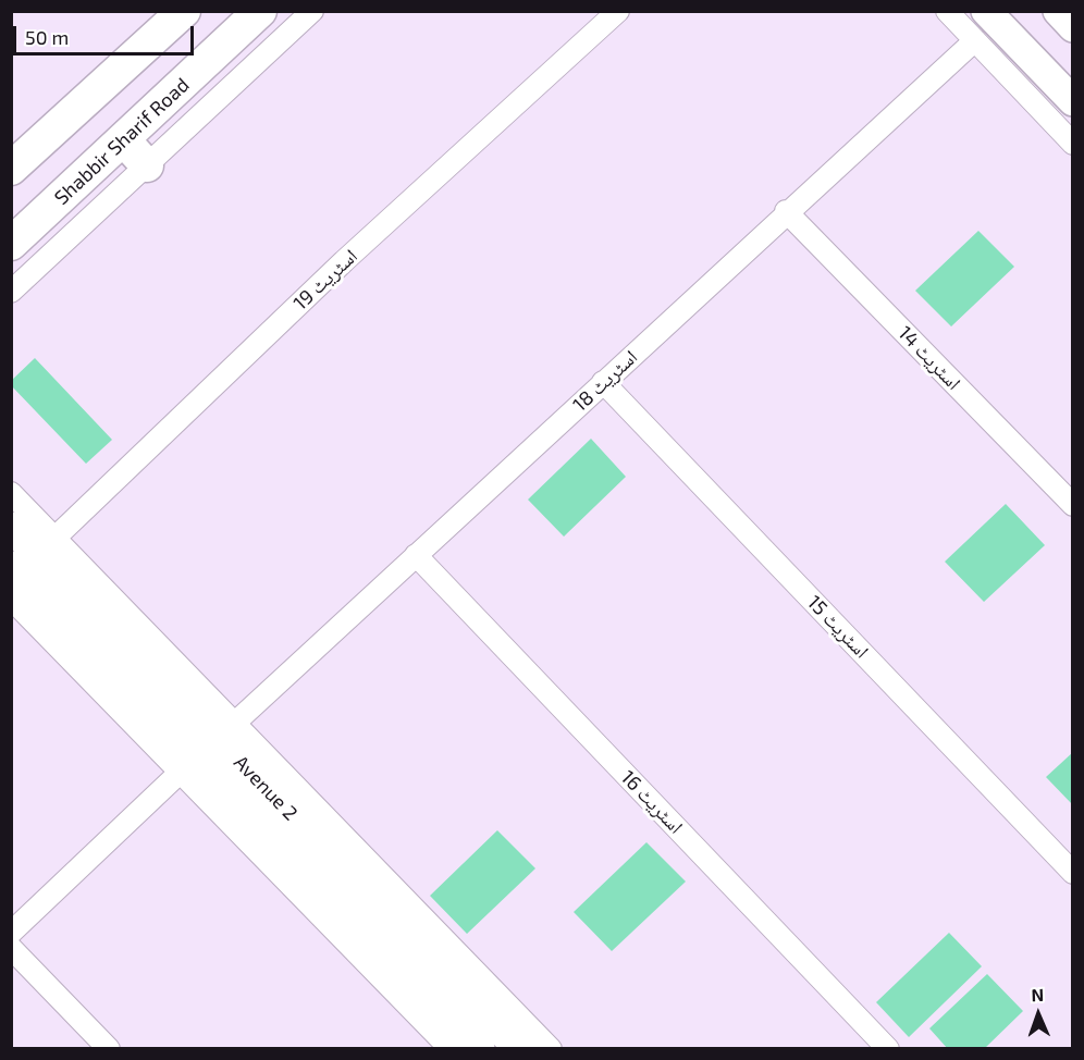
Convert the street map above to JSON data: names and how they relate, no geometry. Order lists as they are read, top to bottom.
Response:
{
  "streets": {
    "main road": ["Shabbir Sharif Road", "Avenue 2"],
    "street": [
      "اسٹریٹ 19",
      "اسٹریٹ 14",
      "اسٹریٹ 18",
      "اسٹریٹ 15",
      "اسٹریٹ 16"
    ]
  },
  "crossings": [
    ["اسٹریٹ 19", "Avenue 2"],
    ["اسٹریٹ 14", "اسٹریٹ 18"],
    ["اسٹریٹ 18", "اسٹریٹ 15"],
    ["اسٹریٹ 18", "اسٹریٹ 16"]
  ],
  "scale_bar": "50 m",
  "north": "top"
}
